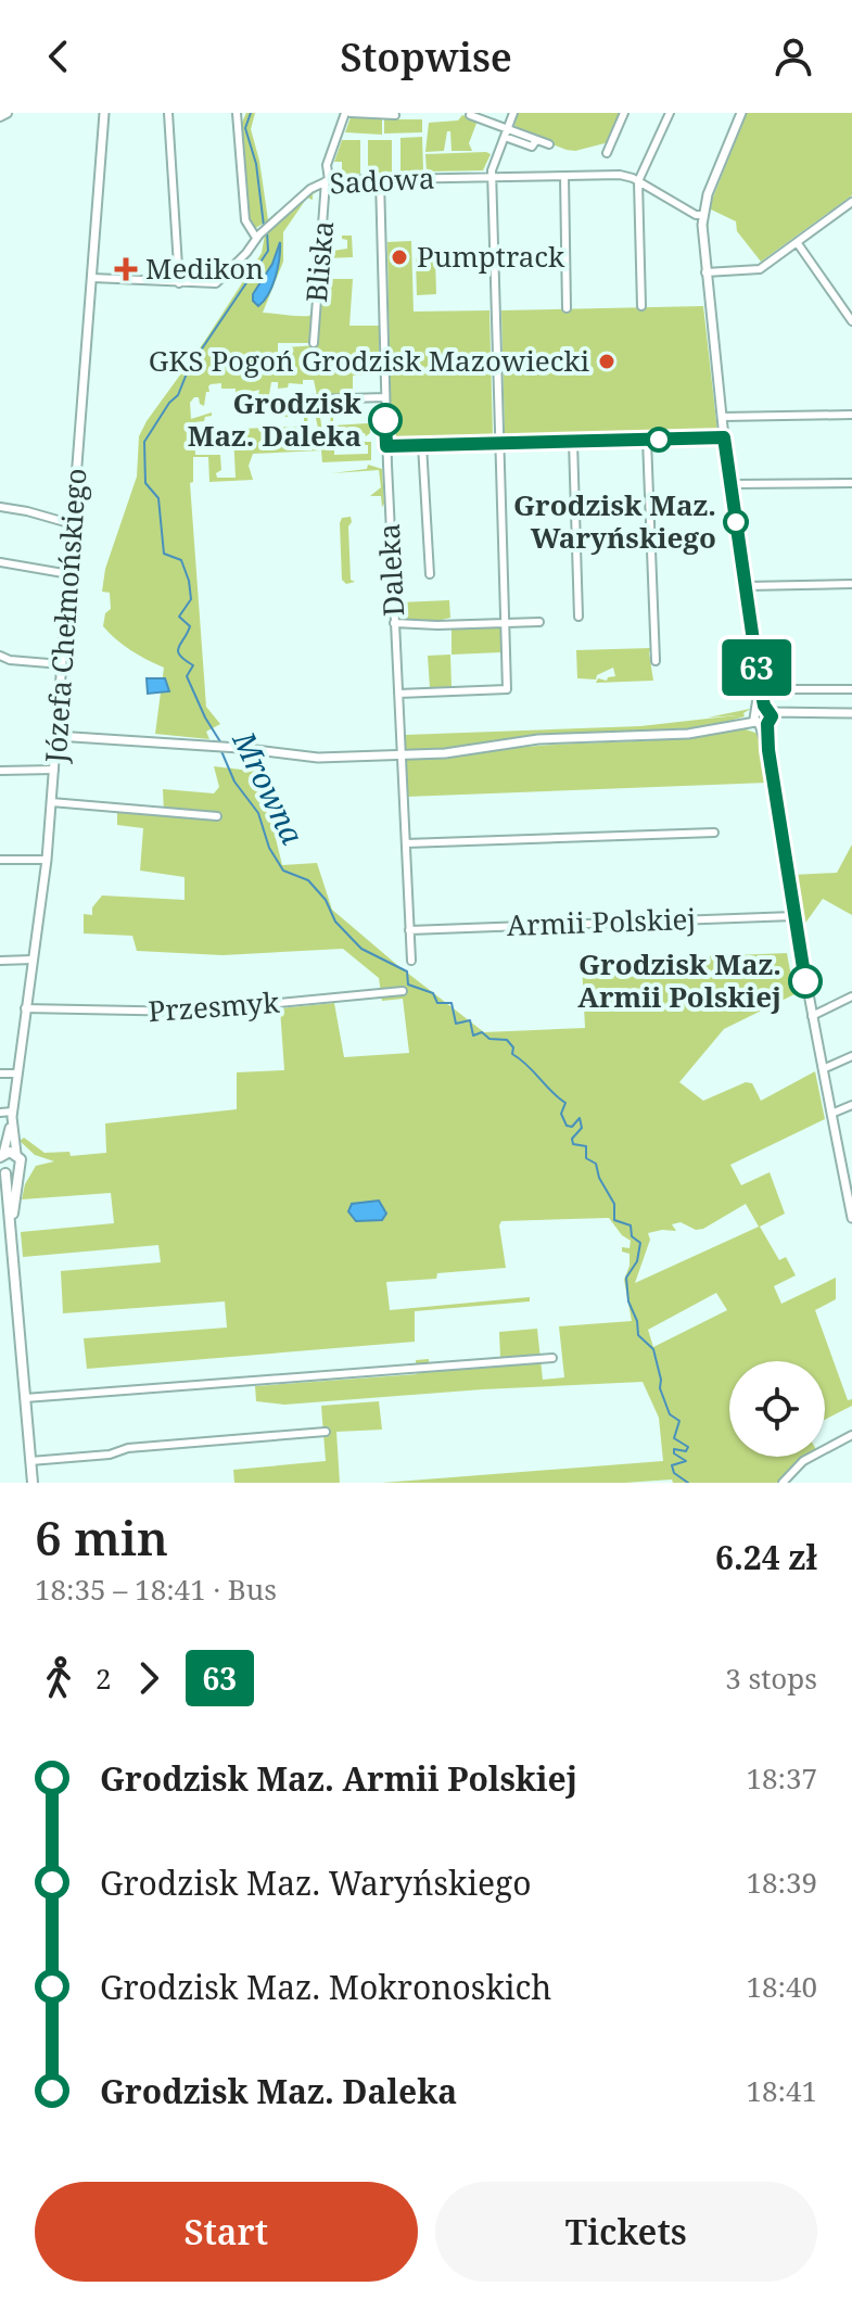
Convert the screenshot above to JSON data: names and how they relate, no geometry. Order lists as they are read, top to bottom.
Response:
{
  "streets": {
    "street": [
      "Sadowa",
      "Bliska",
      "Daleka",
      "Józefa Chełmońskiego",
      "Armii Polskiej",
      "Przesmyk"
    ]
  },
  "crossings": [
    ["Sadowa", "Bliska"],
    ["Sadowa", "Daleka"],
    ["Sadowa", "Józefa Chełmońskiego"],
    ["Daleka", "Armii Polskiej"],
    ["Józefa Chełmońskiego", "Przesmyk"]
  ],
  "water": ["Mrowna"],
  "places": {
    "other": [
      "Pumptrack",
      "GKS Pogoń Grodzisk Mazowiecki",
      "Grodzisk Maz. Daleka",
      "Grodzisk Maz. Waryńskiego",
      "Grodzisk Maz. Armii Polskiej"
    ],
    "health": ["Medikon"]
  },
  "lines": ["bus line 63"],
  "page": {
    "header": "Stopwise",
    "on_map": "63",
    "heading": ["6 min", "18:35 – 18:41 · Bus", "6.24 zł"],
    "legs": ["2", "63", "3 stops"],
    "list": [
      {
        "name": "Grodzisk Maz. Armii Polskiej",
        "value": "18:37"
      },
      {
        "name": "Grodzisk Maz. Waryńskiego",
        "value": "18:39"
      },
      {
        "name": "Grodzisk Maz. Mokronoskich",
        "value": "18:40"
      },
      {
        "name": "Grodzisk Maz. Daleka",
        "value": "18:41"
      }
    ],
    "buttons": ["Start", "Tickets"]
  }
}
